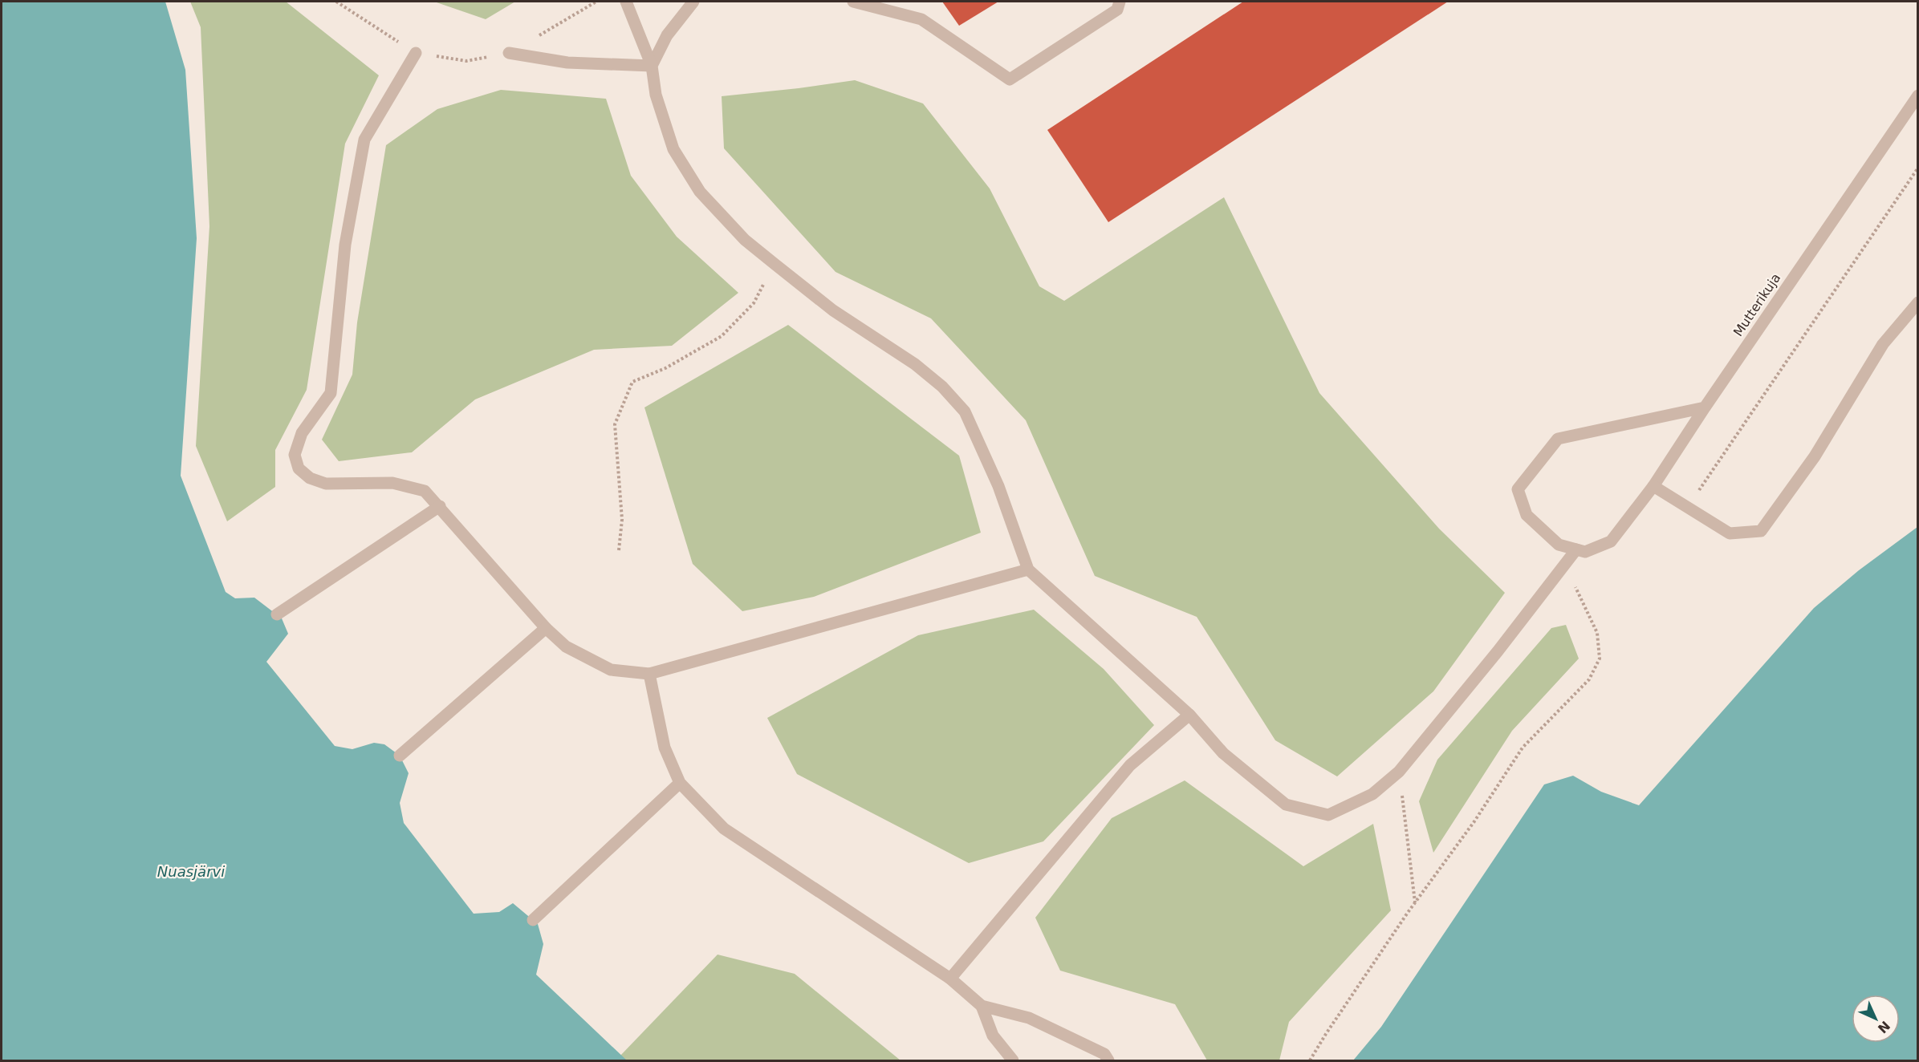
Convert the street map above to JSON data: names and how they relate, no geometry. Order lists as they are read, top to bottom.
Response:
{
  "streets": {
    "street": ["Mutterikuja"]
  },
  "water": ["Nuasjärvi"],
  "north": "bottom right"
}
